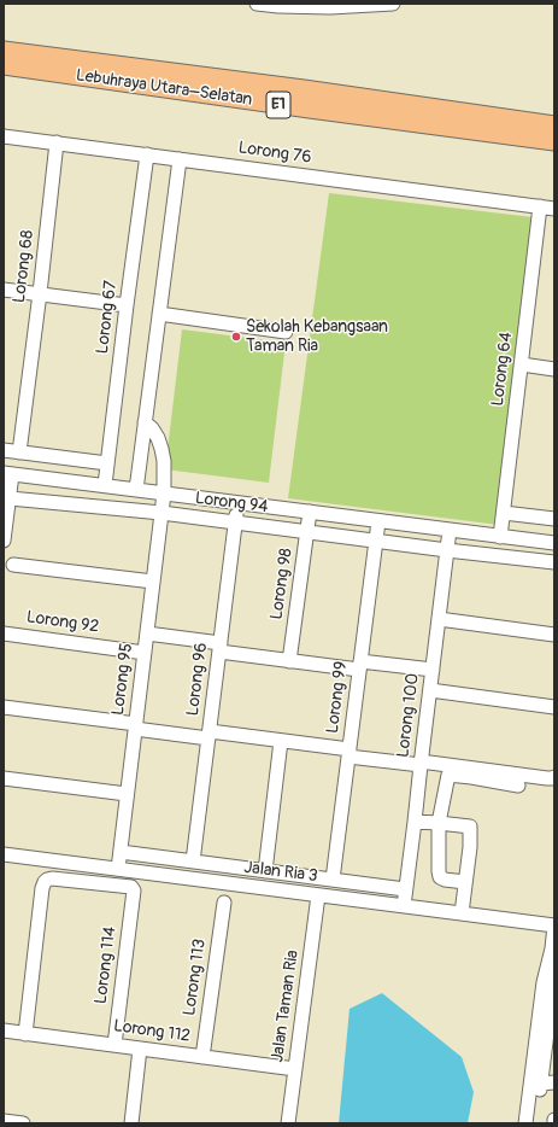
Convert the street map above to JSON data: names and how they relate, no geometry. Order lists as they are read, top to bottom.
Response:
{
  "streets": {
    "highway": ["Lebuhraya Utara–Selatan", "E1"],
    "street": [
      "Lorong 76",
      "Lorong 68",
      "Lorong 67",
      "Lorong 64",
      "Lorong 94",
      "Lorong 98",
      "Lorong 92",
      "Lorong 95",
      "Lorong 96",
      "Lorong 99",
      "Lorong 100",
      "Jalan Ria 3",
      "Lorong 114",
      "Lorong 113",
      "Jalan Taman Ria",
      "Lorong 112"
    ]
  },
  "crossings": [
    ["Lorong 76", "Lorong 68"],
    ["Lorong 76", "Lorong 67"],
    ["Lorong 76", "Lorong 64"],
    ["Lorong 94", "Lorong 98"],
    ["Lorong 94", "Lorong 95"],
    ["Lorong 94", "Lorong 96"],
    ["Lorong 94", "Lorong 99"],
    ["Lorong 94", "Lorong 100"],
    ["Lorong 92", "Lorong 95"],
    ["Lorong 95", "Jalan Ria 3"],
    ["Lorong 100", "Jalan Ria 3"],
    ["Jalan Ria 3", "Jalan Taman Ria"],
    ["Lorong 114", "Lorong 112"],
    ["Lorong 113", "Lorong 112"],
    ["Jalan Taman Ria", "Lorong 112"]
  ],
  "places": ["Sekolah Kebangsaan Taman Ria"]
}
